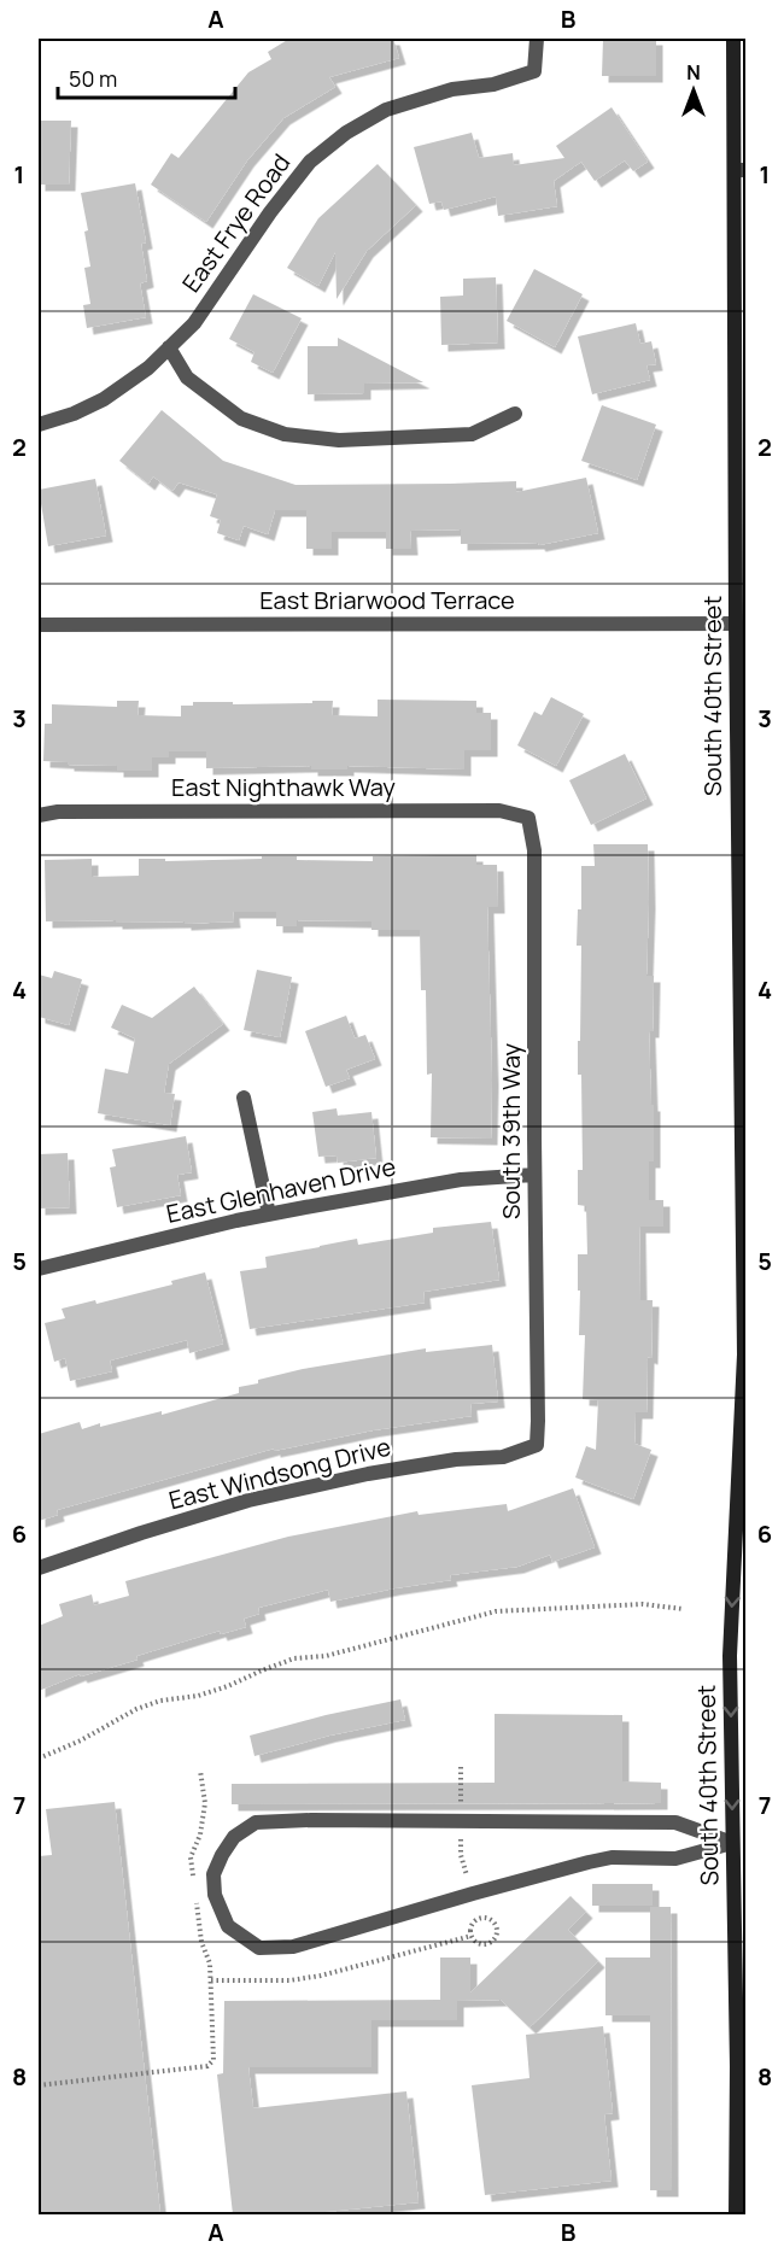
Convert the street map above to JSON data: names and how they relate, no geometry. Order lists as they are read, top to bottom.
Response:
{
  "streets": {
    "main road": ["South 40th Street"],
    "street": [
      "East Frye Road",
      "East Briarwood Terrace",
      "East Nighthawk Way",
      "South 39th Way",
      "East Glenhaven Drive",
      "East Windsong Drive"
    ]
  },
  "crossings": [
    ["East Briarwood Terrace", "South 40th Street"],
    ["East Nighthawk Way", "South 39th Way"],
    ["South 39th Way", "East Glenhaven Drive"],
    ["South 39th Way", "East Windsong Drive"]
  ],
  "scale_bar": "50 m",
  "north": "top",
  "grid": {
    "columns": ["A", "B"],
    "rows": [
      "1",
      "2",
      "3",
      "4",
      "5",
      "6",
      "7",
      "8"
    ]
  }
}
